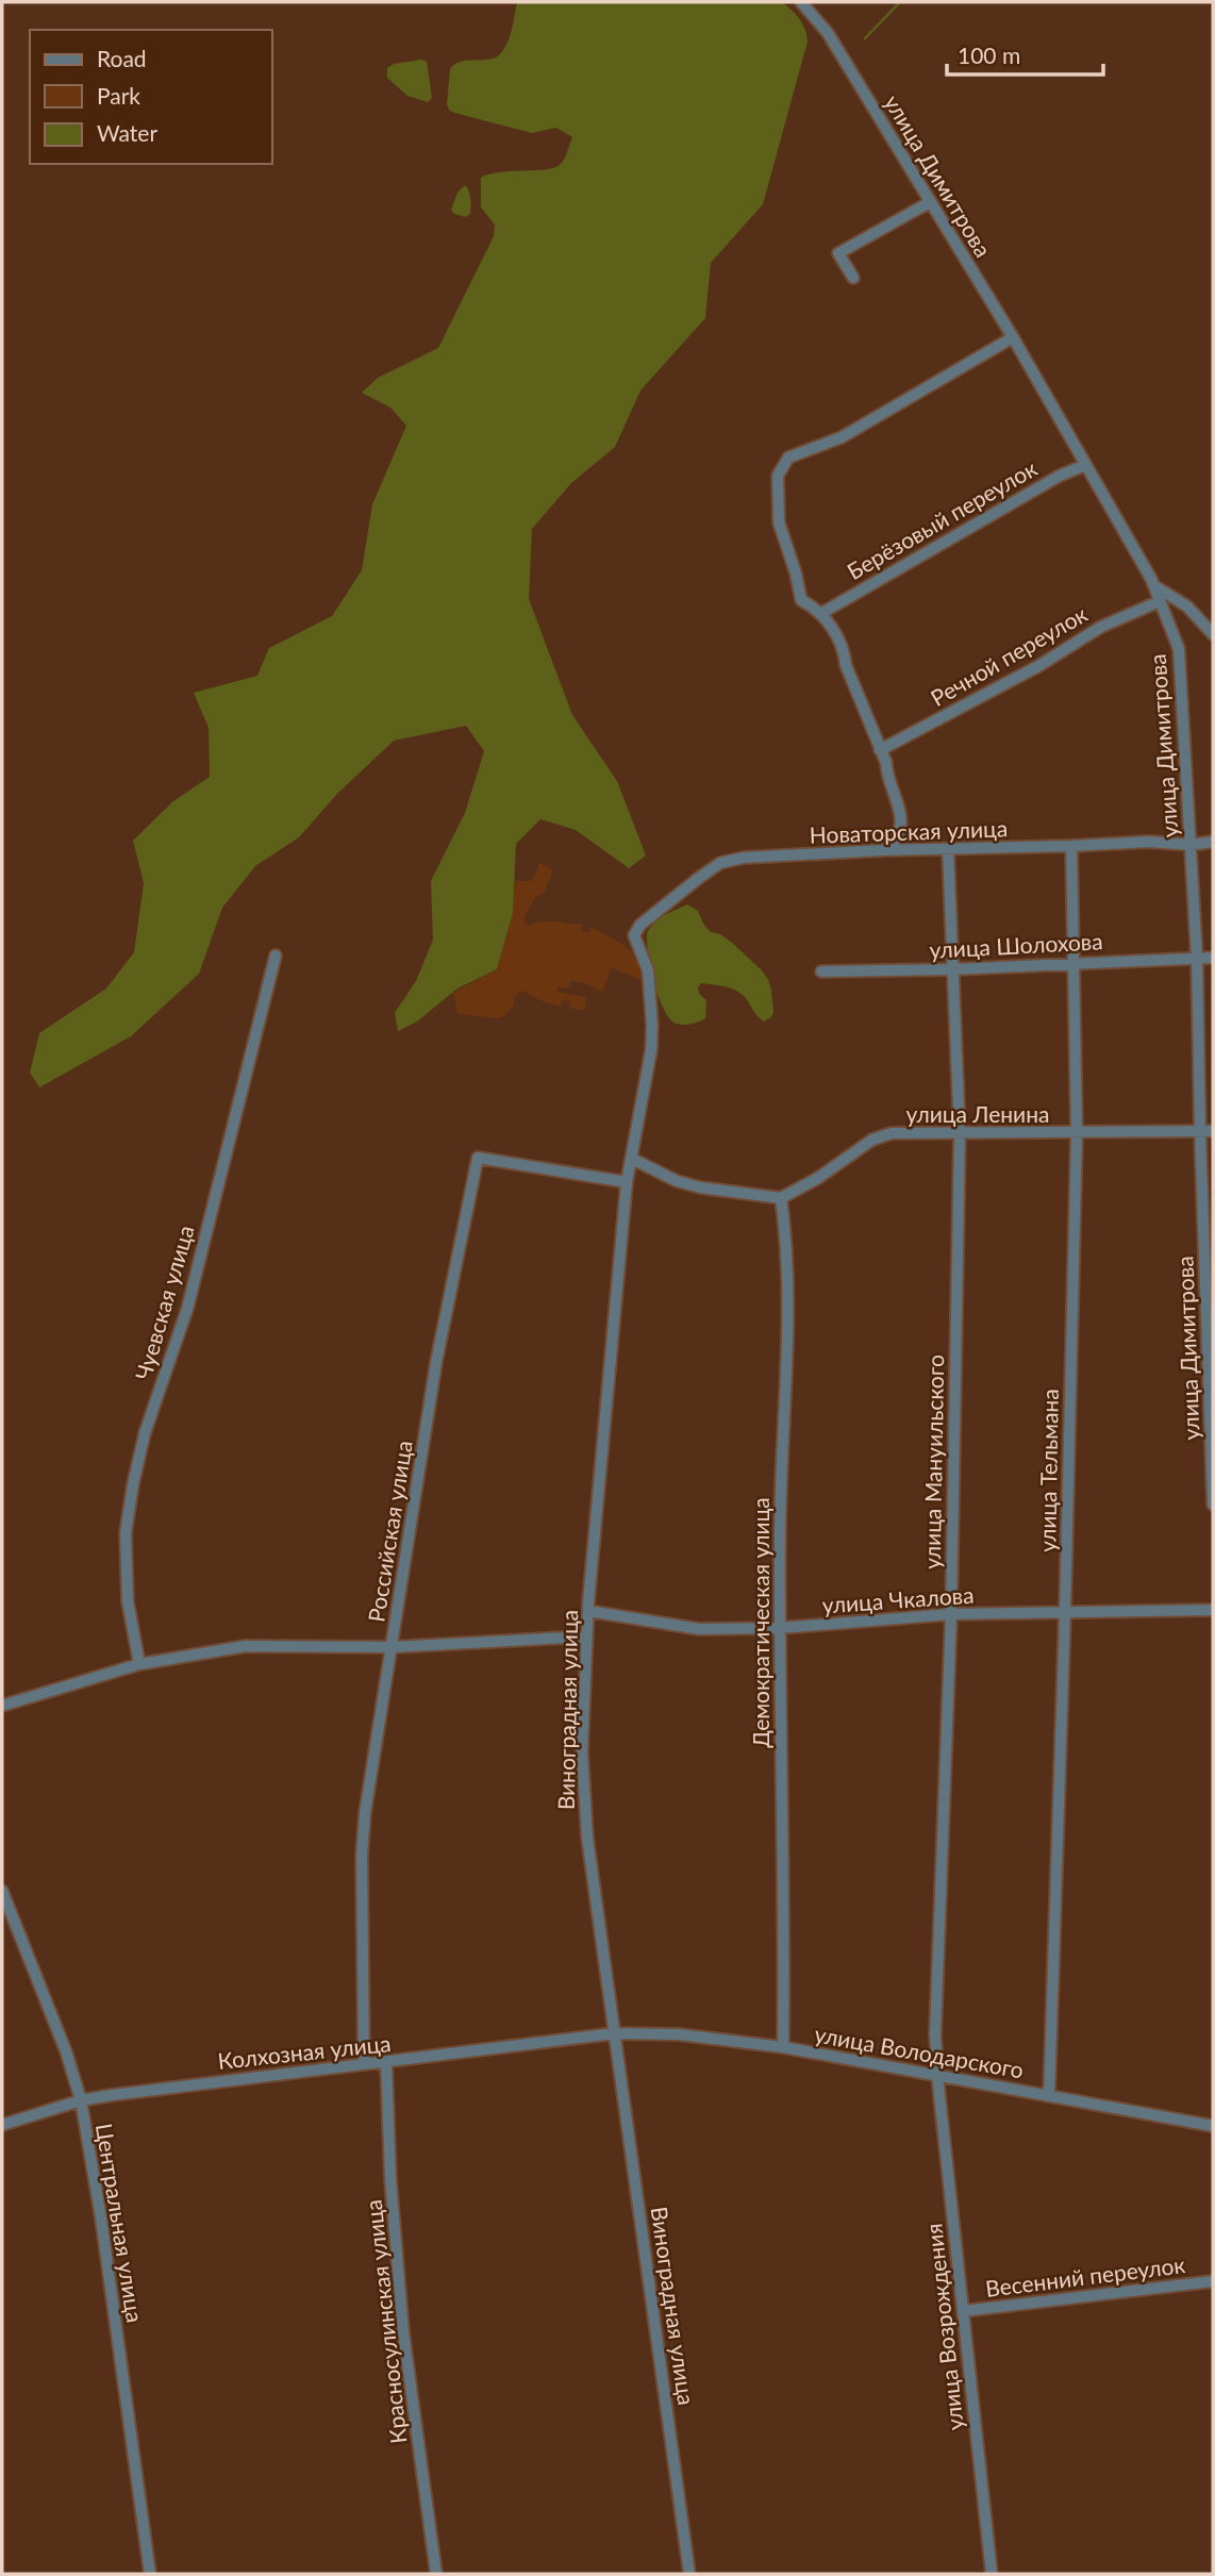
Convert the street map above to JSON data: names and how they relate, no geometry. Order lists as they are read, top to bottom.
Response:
{
  "streets": {
    "street": [
      "улица Димитрова",
      "Берёзовый переулок",
      "Речной переулок",
      "Новаторская улица",
      "улица Шолохова",
      "улица Ленина",
      "Чуевская улица",
      "улица Мануильского",
      "улица Тельмана",
      "Российская улица",
      "улица Чкалова",
      "Демократическая улица",
      "Виноградная улица",
      "Колхозная улица",
      "улица Володарского",
      "Центральная улица",
      "Весенний переулок",
      "Красносулинская улица",
      "улица Возрождения"
    ]
  },
  "crossings": [
    ["улица Димитрова", "Берёзовый переулок"],
    ["улица Димитрова", "Речной переулок"],
    ["улица Димитрова", "Новаторская улица"],
    ["улица Димитрова", "улица Шолохова"],
    ["улица Димитрова", "улица Ленина"],
    ["Новаторская улица", "улица Мануильского"],
    ["Новаторская улица", "улица Тельмана"],
    ["Новаторская улица", "Виноградная улица"],
    ["улица Шолохова", "улица Мануильского"],
    ["улица Шолохова", "улица Тельмана"],
    ["улица Ленина", "улица Мануильского"],
    ["улица Ленина", "улица Тельмана"],
    ["улица Ленина", "Демократическая улица"],
    ["улица Мануильского", "улица Чкалова"],
    ["улица Мануильского", "улица Володарского"],
    ["улица Мануильского", "улица Возрождения"],
    ["улица Тельмана", "улица Чкалова"],
    ["улица Тельмана", "улица Володарского"],
    ["Российская улица", "Виноградная улица"],
    ["Российская улица", "Колхозная улица"],
    ["улица Чкалова", "Демократическая улица"],
    ["улица Чкалова", "Виноградная улица"],
    ["Демократическая улица", "улица Володарского"],
    ["Виноградная улица", "Колхозная улица"],
    ["Виноградная улица", "улица Володарского"],
    ["Колхозная улица", "улица Володарского"],
    ["Колхозная улица", "Центральная улица"],
    ["Колхозная улица", "Красносулинская улица"],
    ["улица Володарского", "улица Возрождения"],
    ["Весенний переулок", "улица Возрождения"]
  ],
  "legend": ["Road", "Park", "Water"],
  "scale_bar": "100 m"
}
